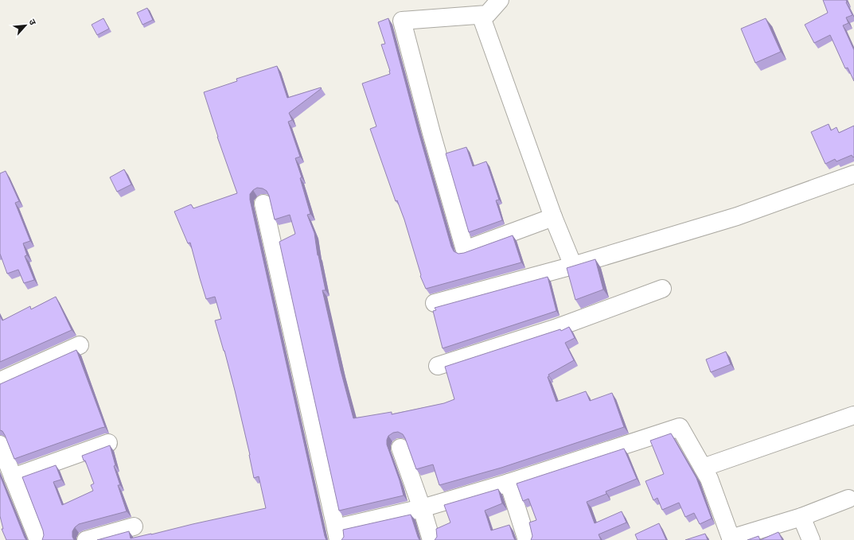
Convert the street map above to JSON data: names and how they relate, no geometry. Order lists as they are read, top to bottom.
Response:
{
  "north": "top right"
}
